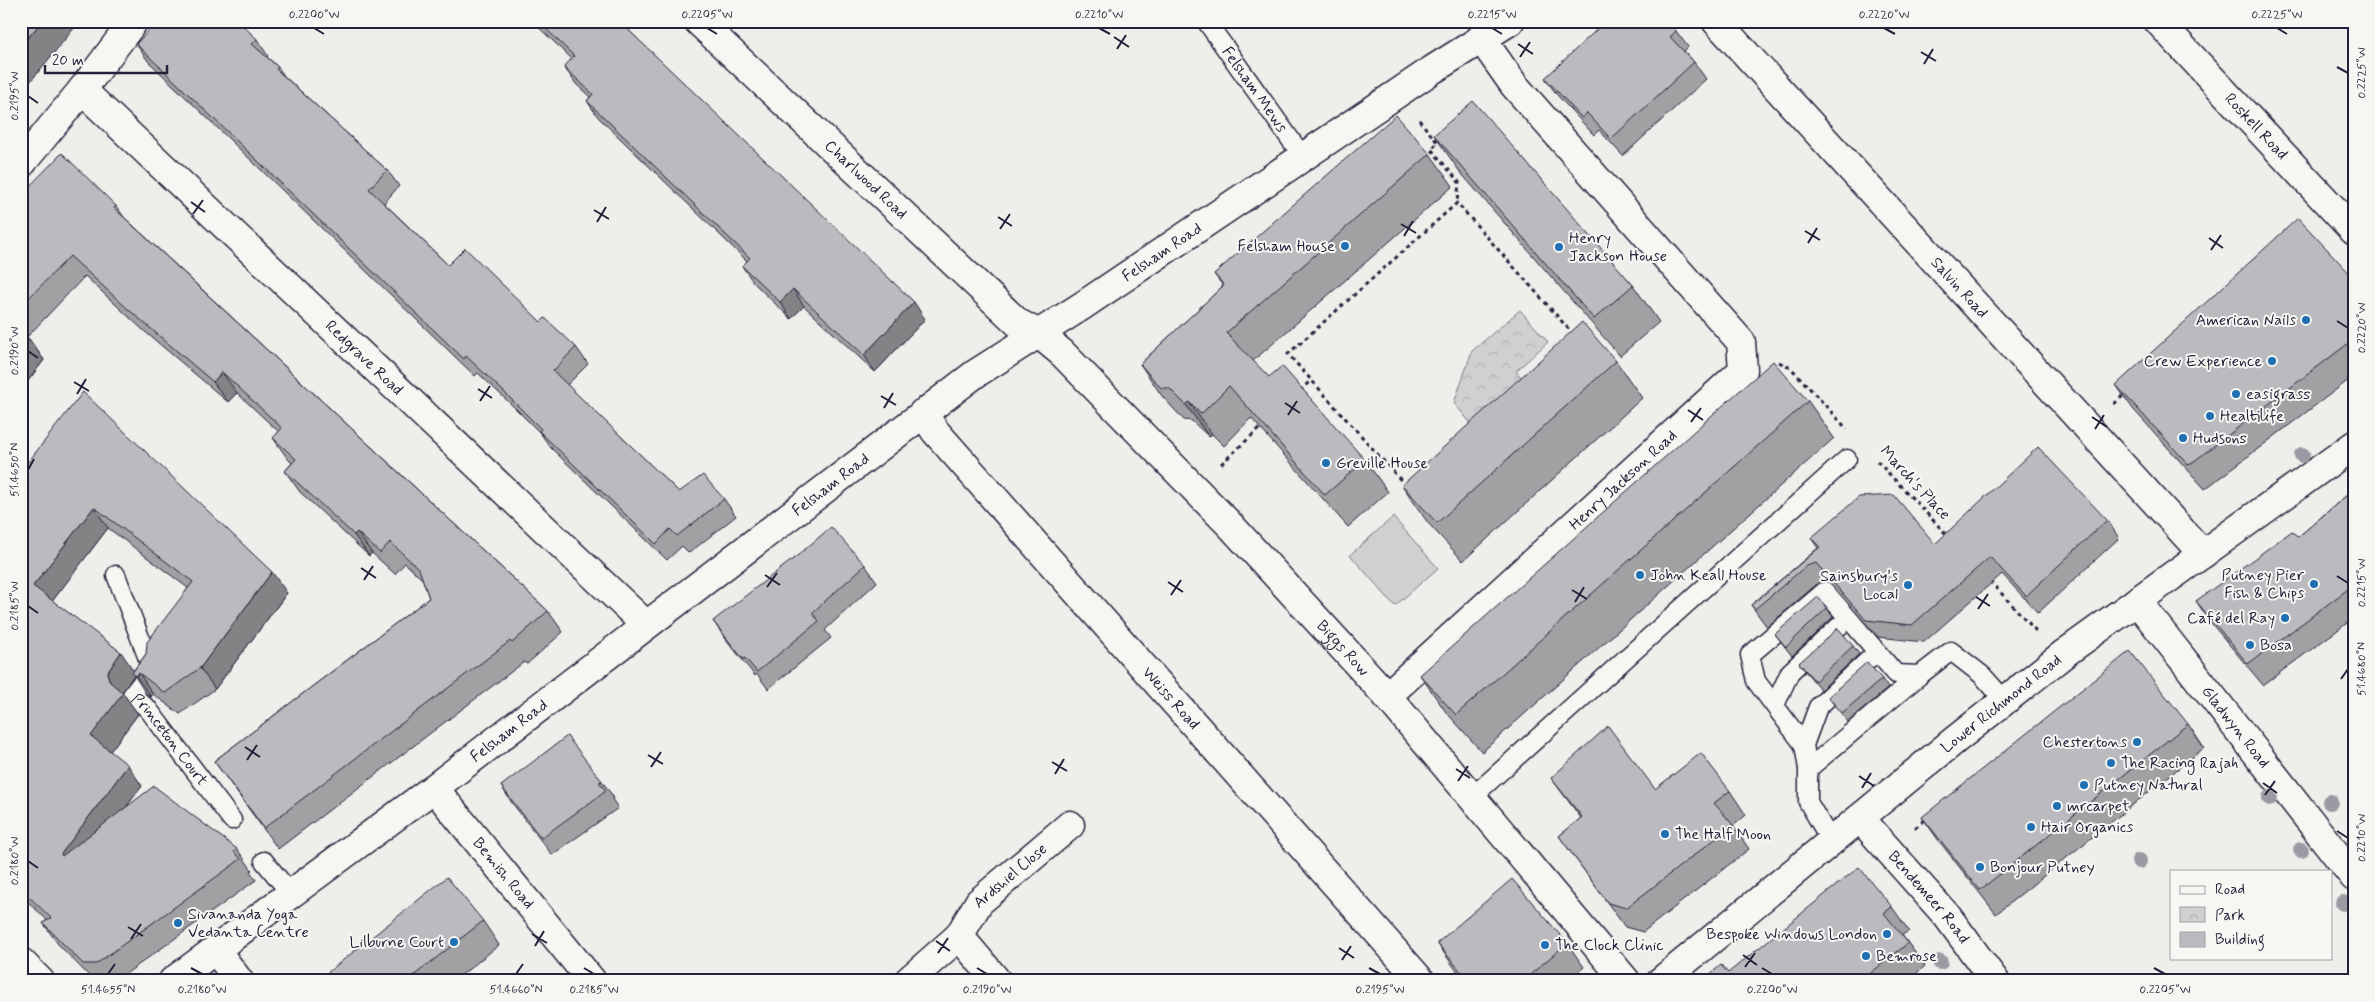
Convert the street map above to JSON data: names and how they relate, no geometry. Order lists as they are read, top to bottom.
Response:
{
  "streets": {
    "street": [
      "Roskell Road",
      "Charlwood Road",
      "Felsham Road",
      "Salvin Road",
      "Redgrave Road",
      "Henry Jackson Road",
      "Biggs Row",
      "Weiss Road",
      "Lower Richmond Road",
      "Gladwyn Road",
      "Bemish Road",
      "Ardshiel Close",
      "Bendemeer Road"
    ],
    "lane": ["Felsham Mews", "Princeton Court"],
    "path": ["March's Place"]
  },
  "crossings": [
    ["Felsham Mews", "Felsham Road"],
    ["Charlwood Road", "Felsham Road"],
    ["Charlwood Road", "Biggs Row"],
    ["Felsham Road", "Redgrave Road"],
    ["Felsham Road", "Henry Jackson Road"],
    ["Felsham Road", "Biggs Row"],
    ["Felsham Road", "Weiss Road"],
    ["Felsham Road", "Bemish Road"],
    ["Salvin Road", "Lower Richmond Road"],
    ["Henry Jackson Road", "Biggs Row"],
    ["Lower Richmond Road", "Gladwyn Road"],
    ["Lower Richmond Road", "Bendemeer Road"]
  ],
  "places": [
    "Felsham House",
    "Henry Jackson House",
    "American Nails",
    "Crew Experience",
    "easigrass",
    "Healtilife",
    "Hudsons",
    "Greville House",
    "John Keall House",
    "Putney Pier Fish & Chips",
    "Sainsbury's Local",
    "Café del Ray",
    "Bosa",
    "Chestertons",
    "The Racing Rajah",
    "Putney Natural",
    "mrcarpet",
    "Hair Organics",
    "The Half Moon",
    "Bonjour Putney",
    "Sivananda Yoga Vedanta Centre",
    "Bespoke Windows London",
    "Lilburne Court",
    "The Clock Clinic",
    "Bemrose"
  ],
  "legend": ["Road", "Park", "Building"],
  "scale_bar": "20 m",
  "coordinates": [
    "0.2200°W",
    "0.2205°W",
    "0.2210°W",
    "0.2215°W",
    "0.2220°W",
    "0.2225°W",
    "0.2195°W",
    "0.2190°W",
    "51.4650°N",
    "0.2185°W",
    "51.4680°N",
    "0.2180°W",
    "51.4655°N",
    "51.4660°N"
  ]
}
